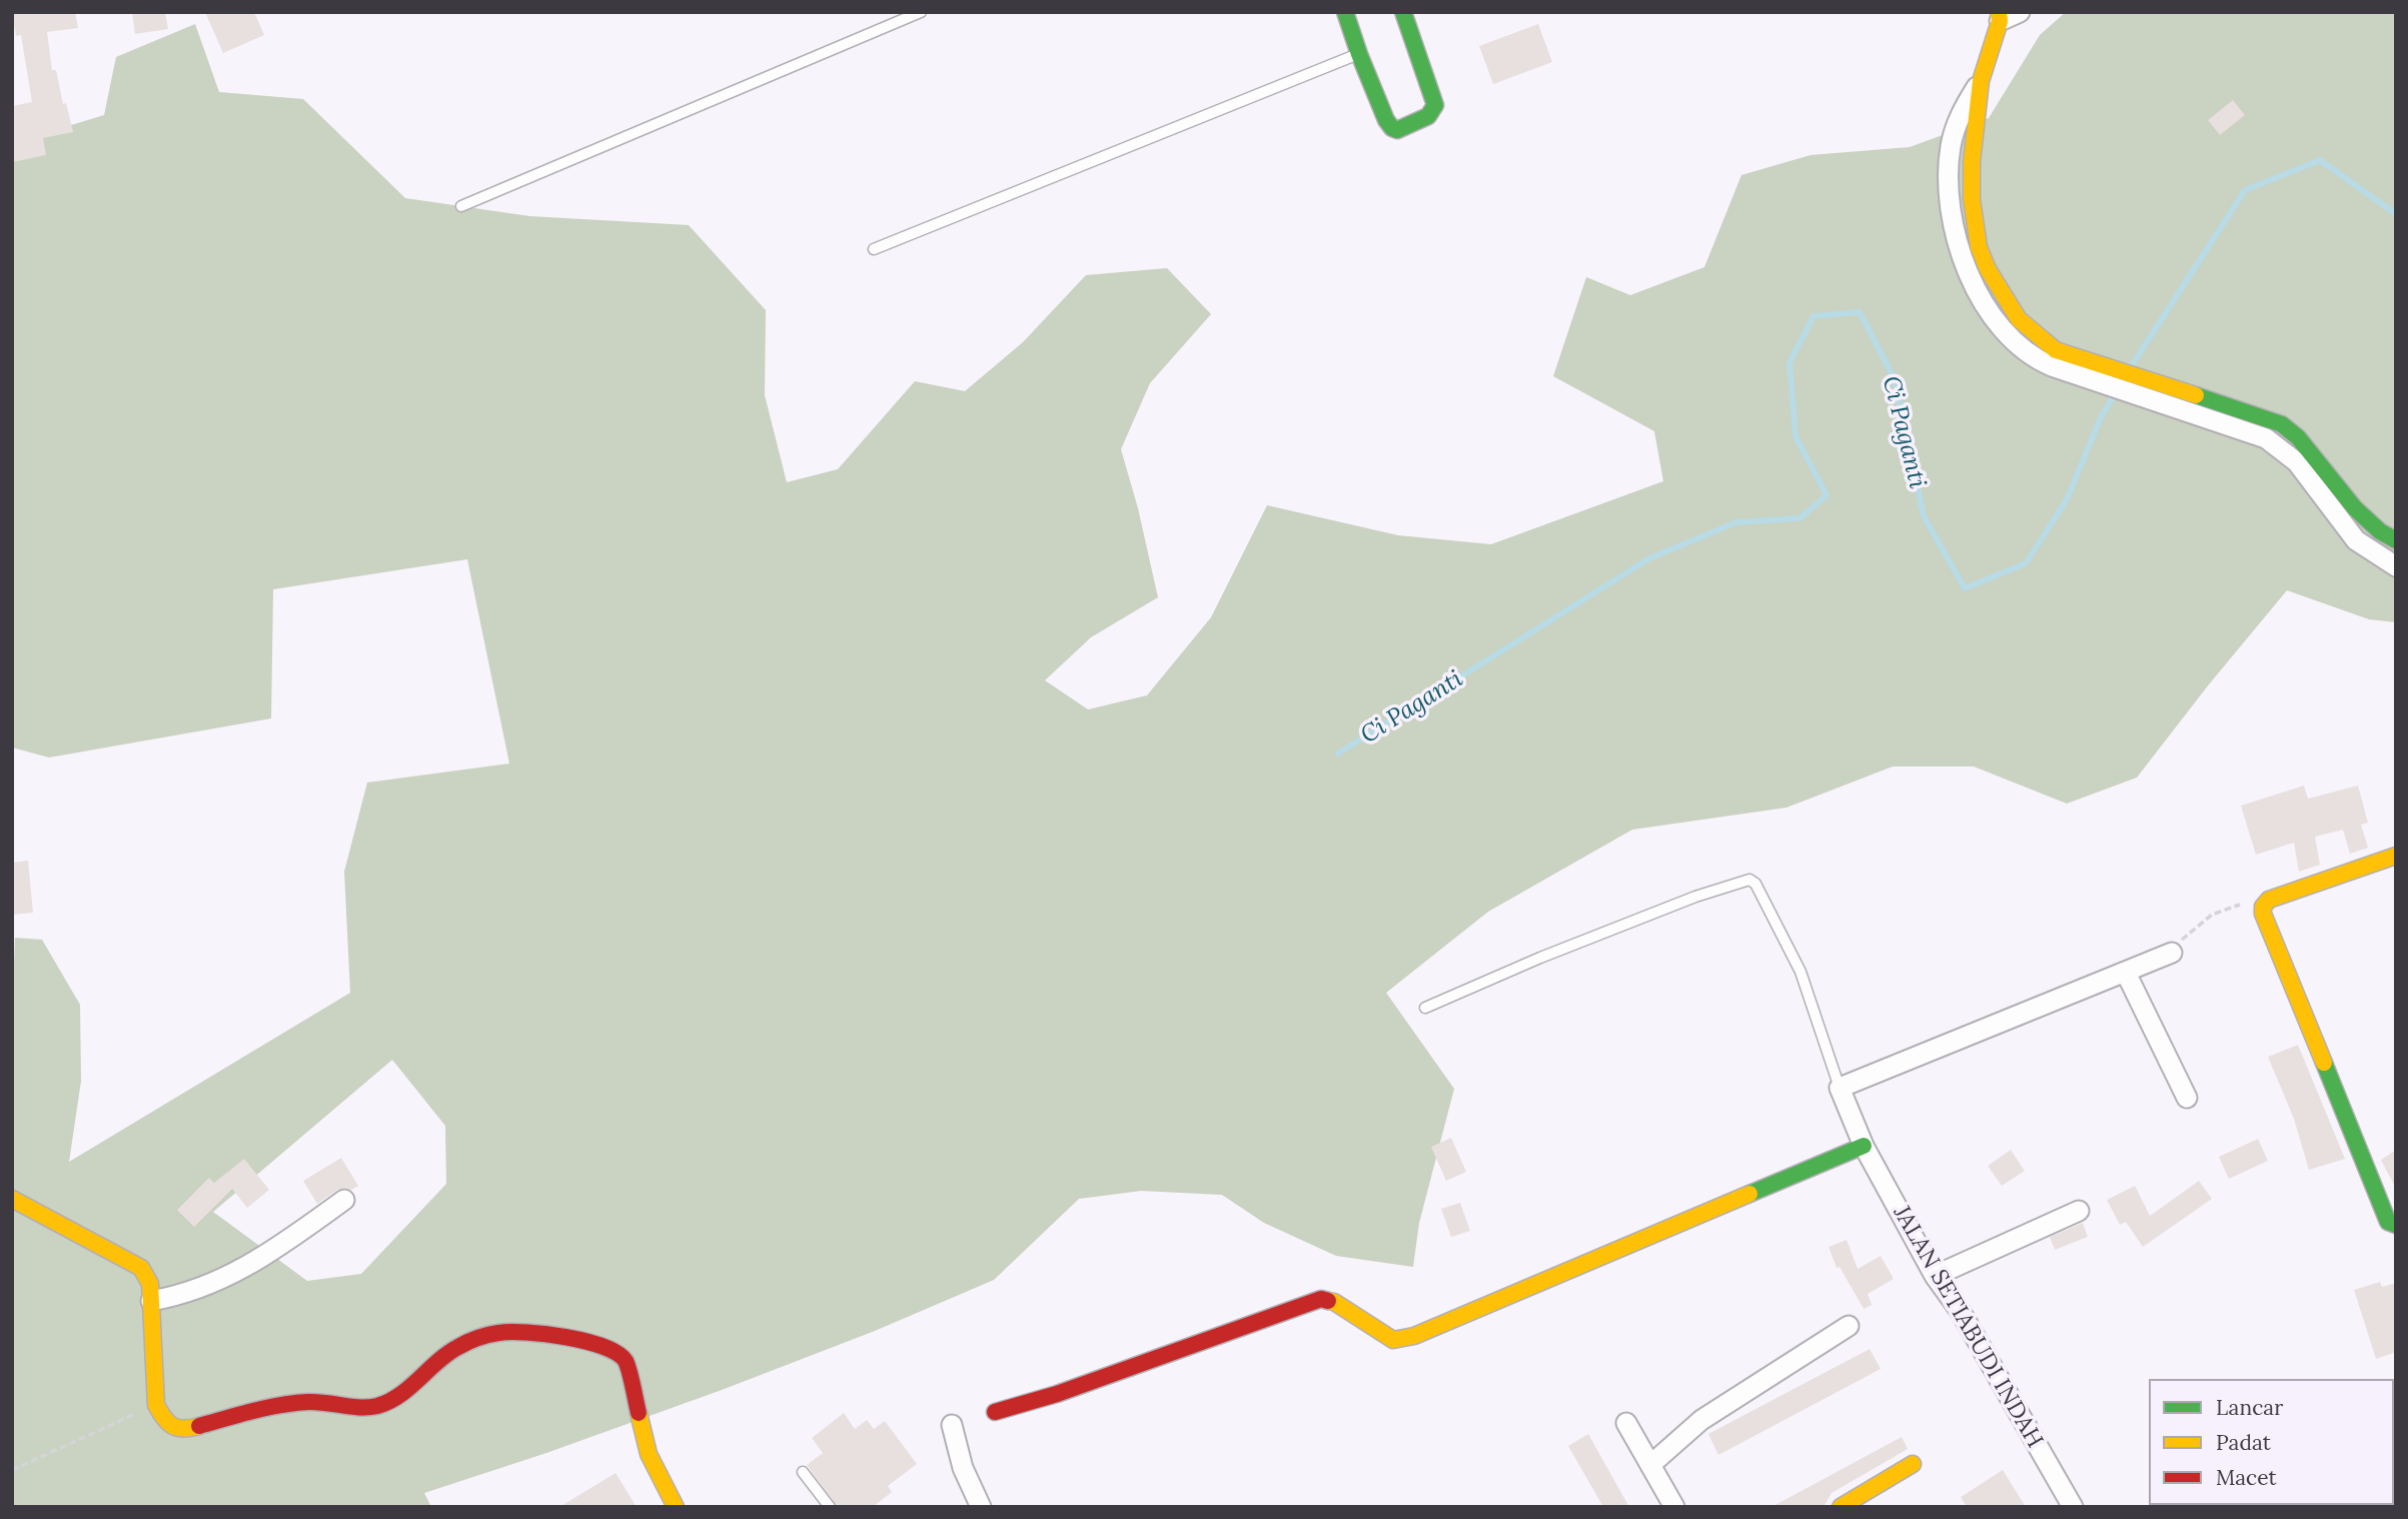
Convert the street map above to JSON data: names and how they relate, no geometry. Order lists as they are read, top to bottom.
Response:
{
  "streets": {
    "street": ["JALAN SETIABUDI INDAH"]
  },
  "water": ["Ci Paganti"],
  "legend": ["Lancar", "Padat", "Macet"]
}
